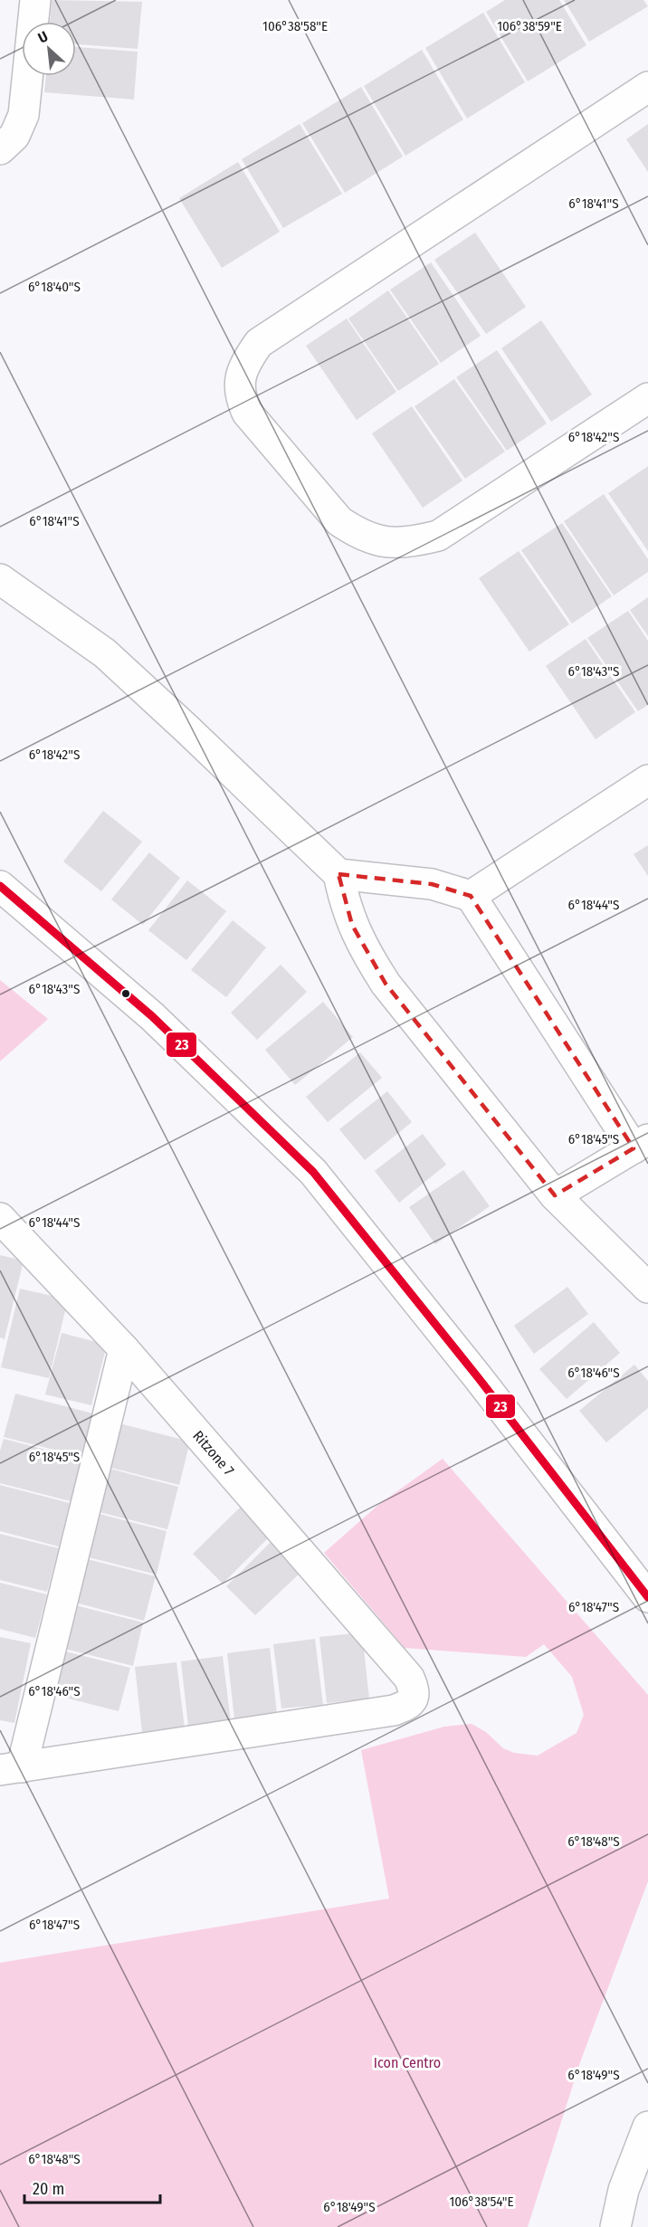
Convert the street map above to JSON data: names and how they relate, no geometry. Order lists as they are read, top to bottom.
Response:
{
  "streets": {
    "street": ["Ritzone 7"]
  },
  "parks": ["Icon Centro"],
  "lines": ["transit line 23"],
  "scale_bar": "20 m",
  "north": "top left",
  "coordinates": [
    "106°38'58\"E",
    "106°38'59\"E",
    "6°18'41\"S",
    "6°18'40\"S",
    "6°18'42\"S",
    "6°18'43\"S",
    "6°18'44\"S",
    "6°18'45\"S",
    "6°18'46\"S",
    "6°18'47\"S",
    "6°18'48\"S",
    "6°18'49\"S",
    "106°38'54\"E"
  ]
}
